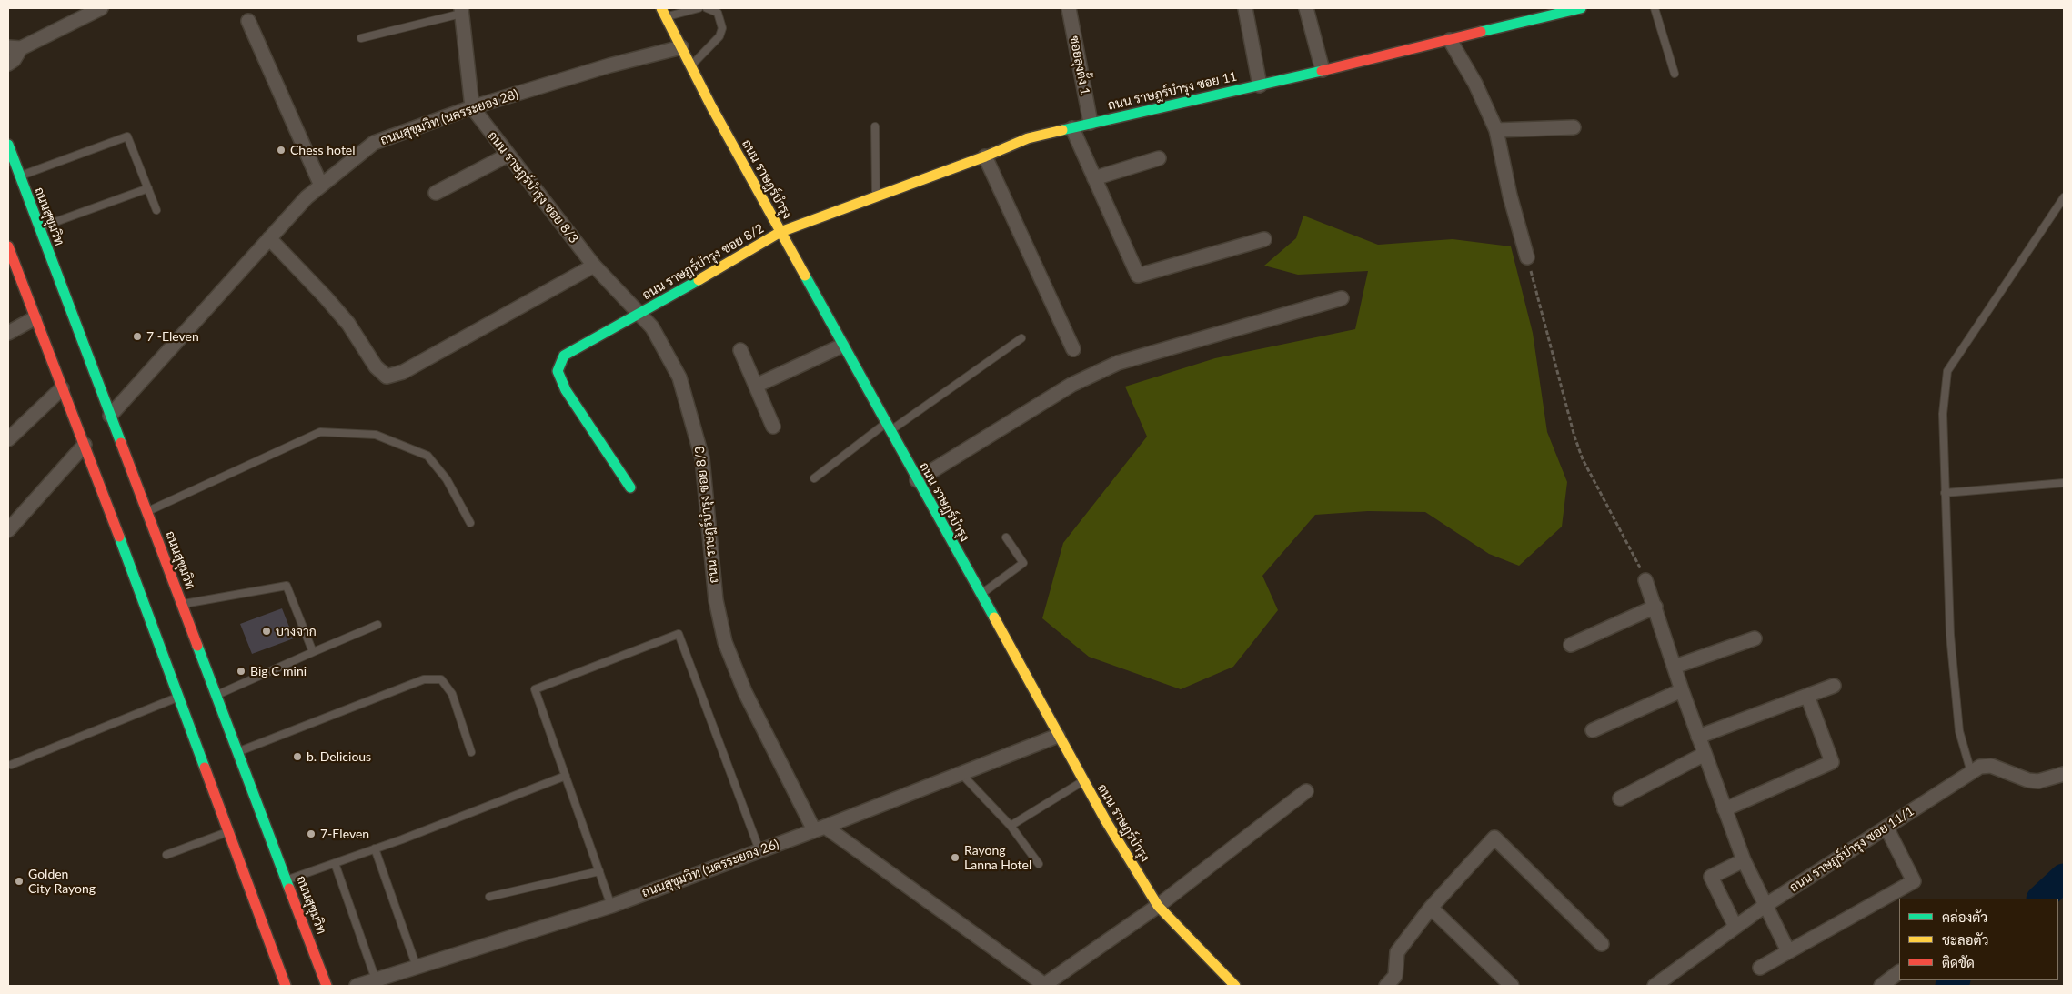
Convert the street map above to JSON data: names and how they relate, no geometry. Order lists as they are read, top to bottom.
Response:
{
  "streets": {
    "street": [
      "ซอยลุงตั้ง 1",
      "ถนน ราษฎร์บำรุง ซอย 11",
      "ถนนสุขุมวิท (นครระยอง 28)",
      "ถนน ราษฎร์บำรุง",
      "ถนน ราษฎร์บำรุง ซอย 8/3",
      "ถนนสุขุมวิท",
      "ถนน ราษฎร์บำรุง ซอย 8/2",
      "ถนน ราษฎร์บำรุง ซอย 11/1",
      "ถนนสุขุมวิท (นครระยอง 26)"
    ]
  },
  "crossings": [
    ["ซอยลุงตั้ง 1", "ถนน ราษฎร์บำรุง ซอย 11"],
    ["ถนน ราษฎร์บำรุง ซอย 11", "ถนน ราษฎร์บำรุง"],
    ["ถนน ราษฎร์บำรุง ซอย 11", "ถนน ราษฎร์บำรุง ซอย 8/2"],
    ["ถนนสุขุมวิท (นครระยอง 28)", "ถนน ราษฎร์บำรุง"],
    ["ถนนสุขุมวิท (นครระยอง 28)", "ถนน ราษฎร์บำรุง ซอย 8/3"],
    ["ถนนสุขุมวิท (นครระยอง 28)", "ถนนสุขุมวิท"],
    ["ถนน ราษฎร์บำรุง", "ถนน ราษฎร์บำรุง ซอย 8/2"],
    ["ถนน ราษฎร์บำรุง", "ถนนสุขุมวิท (นครระยอง 26)"],
    ["ถนน ราษฎร์บำรุง ซอย 8/3", "ถนน ราษฎร์บำรุง ซอย 8/2"],
    ["ถนน ราษฎร์บำรุง ซอย 8/3", "ถนนสุขุมวิท (นครระยอง 26)"]
  ],
  "places": [
    "Chess hotel",
    "7 -Eleven",
    "บางจาก",
    "Big C mini",
    "b. Delicious",
    "7-Eleven",
    "Rayong Lanna Hotel",
    "Golden City Rayong"
  ],
  "legend": ["คล่องตัว", "ชะลอตัว", "ติดขัด"]
}
